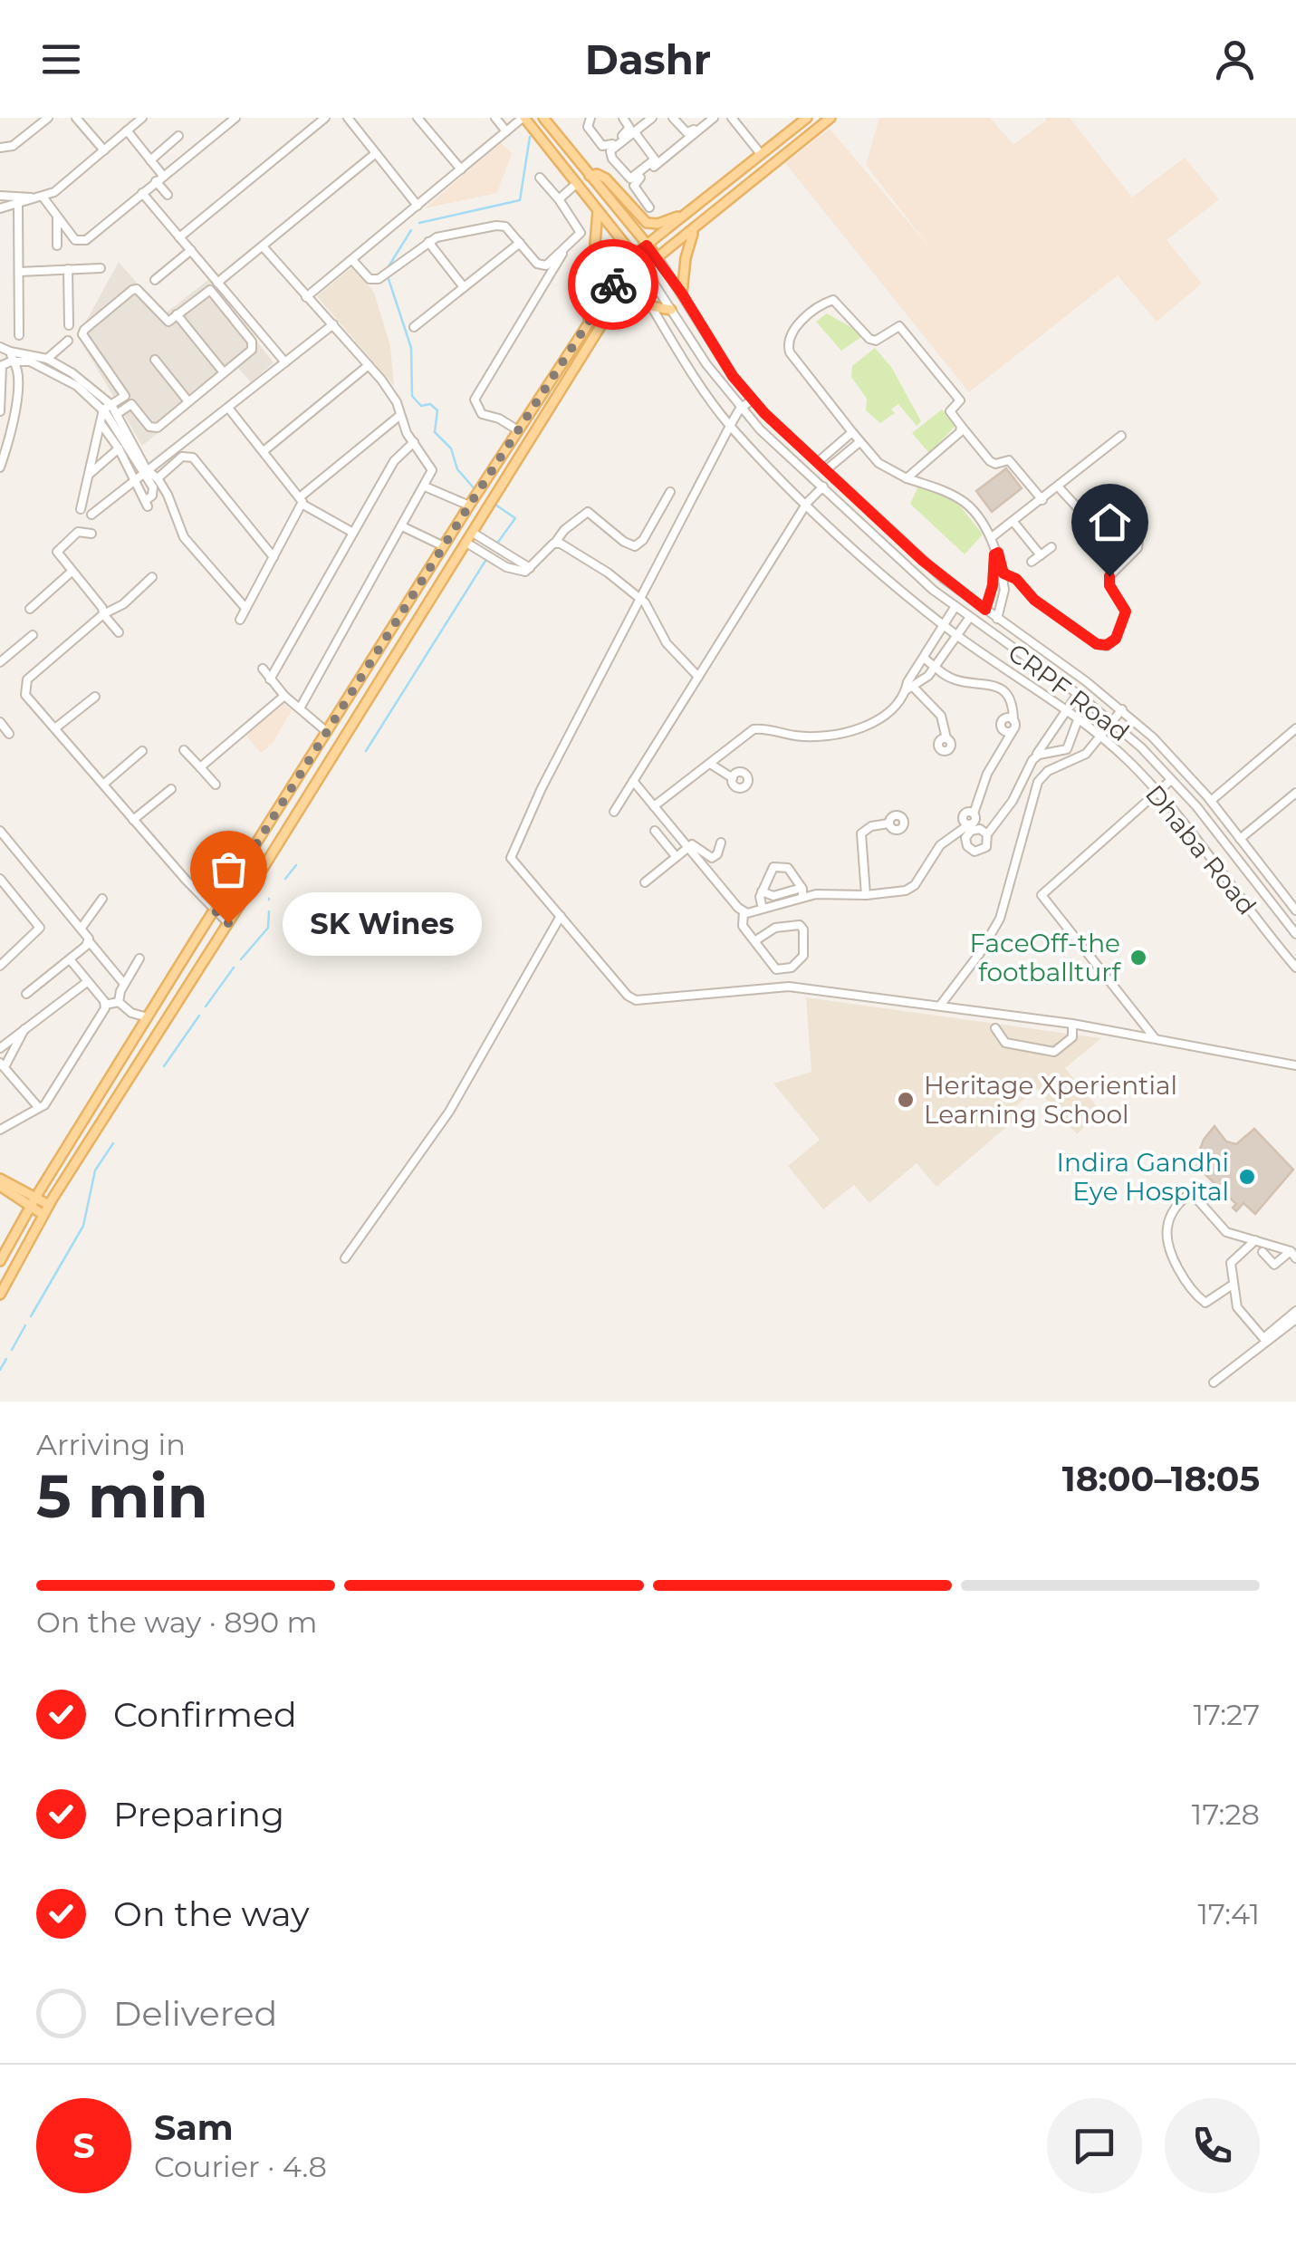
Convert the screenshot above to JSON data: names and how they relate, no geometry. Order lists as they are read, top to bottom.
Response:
{
  "streets": {
    "street": ["CRPF Road", "Dhaba Road"]
  },
  "places": [
    "SK Wines",
    "FaceOff-the footballturf",
    "Heritage Xperiential Learning School",
    "Indira Gandhi Eye Hospital"
  ],
  "page": {
    "header": "Dashr",
    "bubble": "SK Wines",
    "heading": ["5 min", "Arriving in", "18:00–18:05"],
    "panel": ["Sam", "Courier · 4.8"],
    "bar": "On the way · 890 m",
    "list": [
      ["Confirmed", "17:27"],
      ["Preparing", "17:28"],
      ["On the way", "17:41"],
      "Delivered"
    ],
    "round": "S"
  }
}
